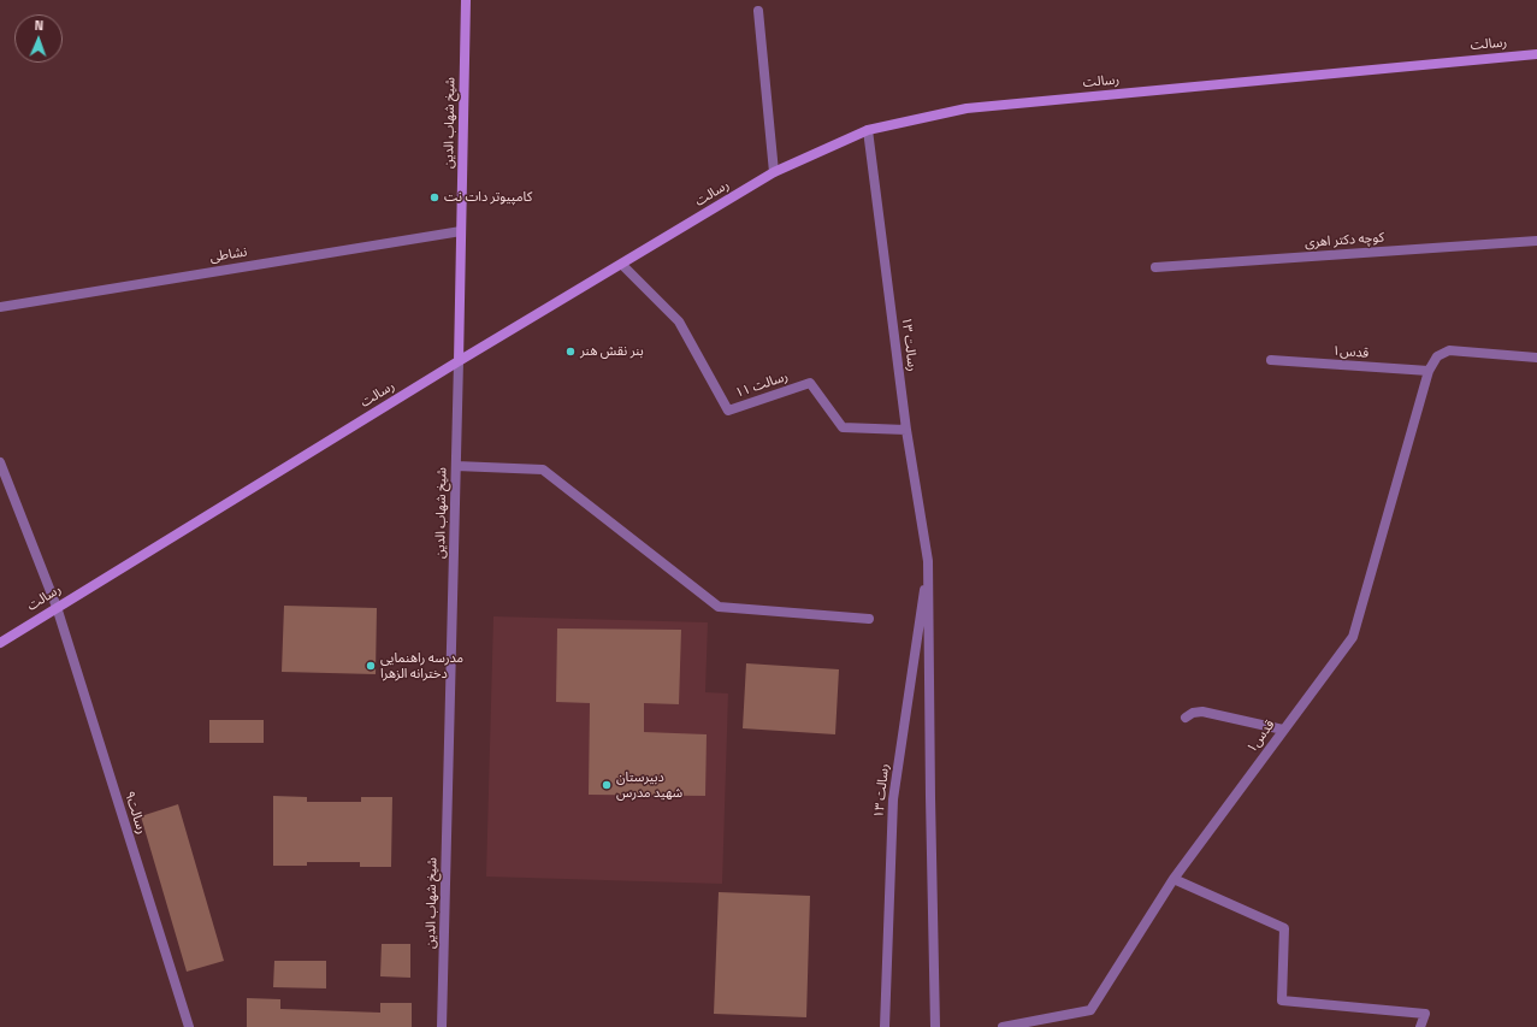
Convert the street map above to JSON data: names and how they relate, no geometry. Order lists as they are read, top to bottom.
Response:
{
  "streets": {
    "main road": ["رسالت", "شیخ شهاب الدین"],
    "street": [
      "کوچه دکتر اهری",
      "نشاطی",
      "رسالت ۱۳",
      "قدس۱",
      "رسالت ۱۱",
      "رسالت۹"
    ]
  },
  "crossings": [
    ["رسالت", "شیخ شهاب الدین"],
    ["رسالت", "رسالت ۱۳"],
    ["رسالت", "رسالت ۱۱"],
    ["رسالت", "رسالت۹"],
    ["شیخ شهاب الدین", "نشاطی"],
    ["رسالت ۱۳", "رسالت ۱۱"]
  ],
  "places": [
    "کامپیوتر دات نت",
    "بنر نقش هنر",
    "مدرسه راهنمایی دخترانه الزهرا",
    "دبیرستان شهید مدرس"
  ],
  "north": "top"
}
